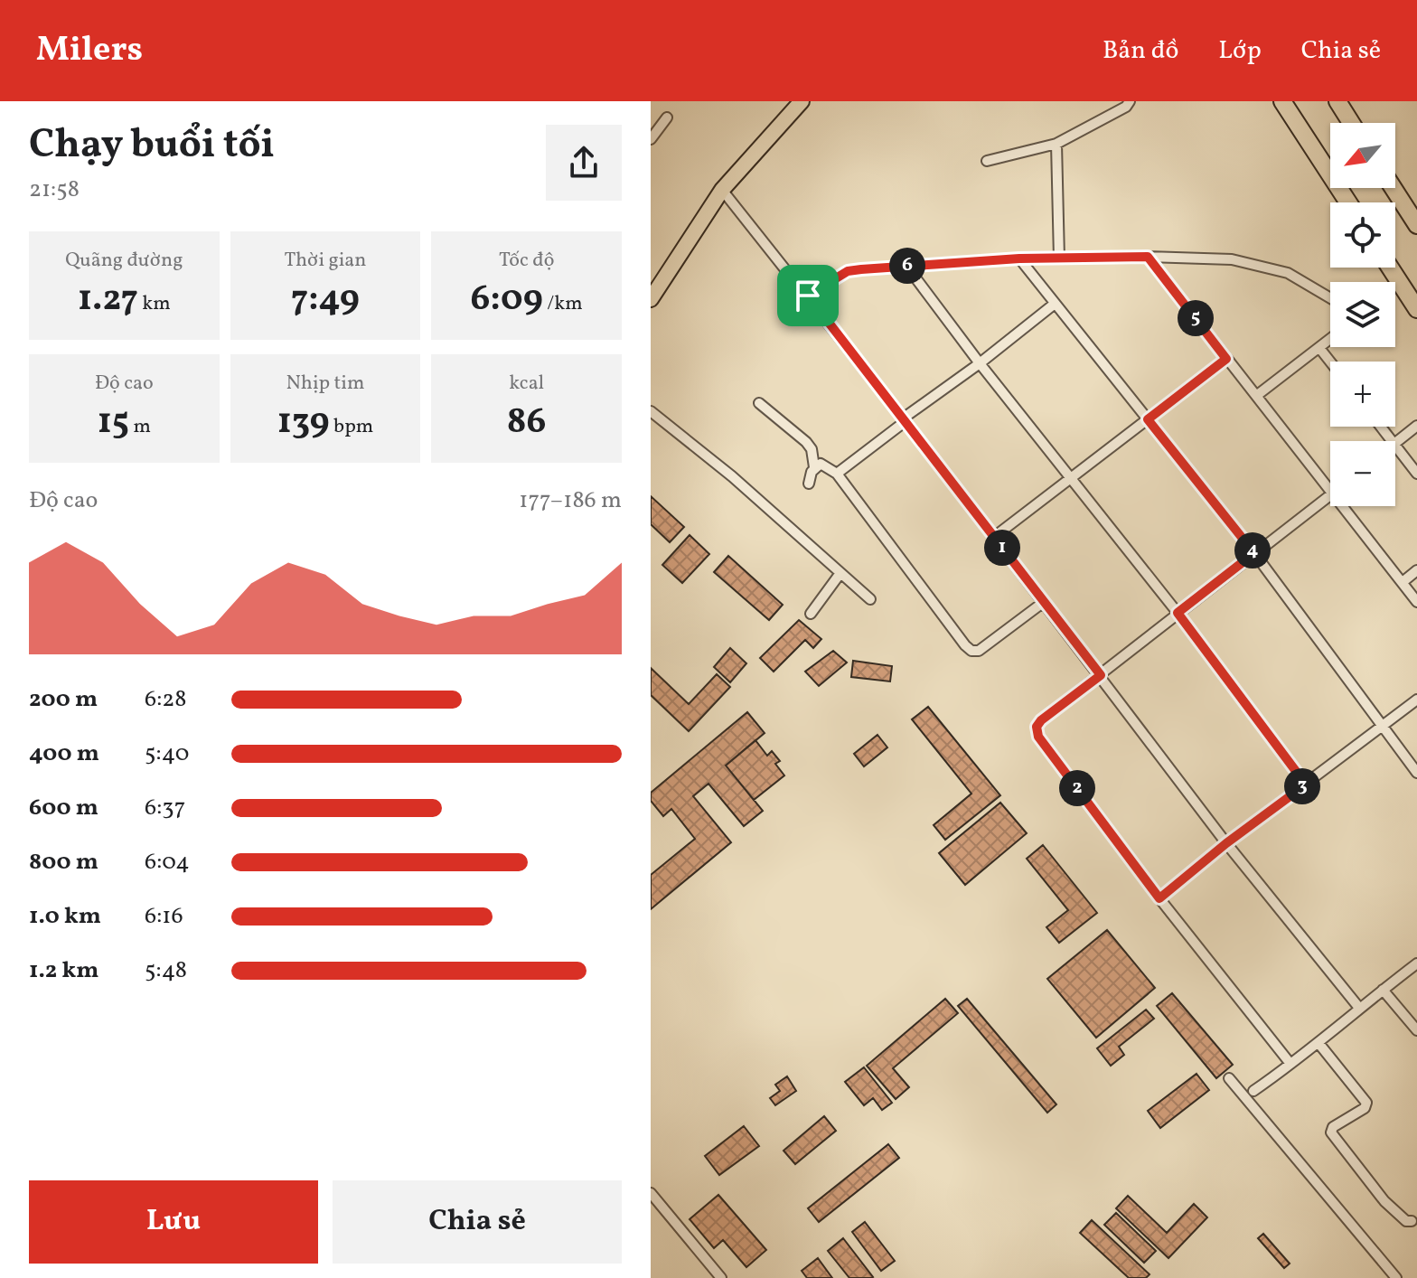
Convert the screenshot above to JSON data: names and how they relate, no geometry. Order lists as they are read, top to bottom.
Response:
{
  "north": "bottom left",
  "page": {
    "header": "Milers",
    "nav": ["Bản đồ", "Lớp", "Chia sẻ"],
    "heading": ["Chạy buổi tối", "21:58"],
    "map_buttons": ["+", "−"],
    "stats": [
      ["Quãng đường", "1.27 km"],
      ["Thời gian", "7:49"],
      ["Tốc độ", "6:09 /km"],
      ["Độ cao", "15 m"],
      ["Nhịp tim", "139 bpm"],
      ["kcal", "86"]
    ],
    "pins": [
      "6",
      "5",
      "1",
      "4",
      "3",
      "2"
    ],
    "chart": ["Độ cao", "177–186 m"],
    "list": [
      {
        "name": "200 m",
        "note": "6:28"
      },
      {
        "name": "400 m",
        "note": "5:40"
      },
      {
        "name": "600 m",
        "note": "6:37"
      },
      {
        "name": "800 m",
        "note": "6:04"
      },
      {
        "name": "1.0 km",
        "note": "6:16"
      },
      {
        "name": "1.2 km",
        "note": "5:48"
      }
    ],
    "buttons": ["Lưu", "Chia sẻ"]
  }
}
